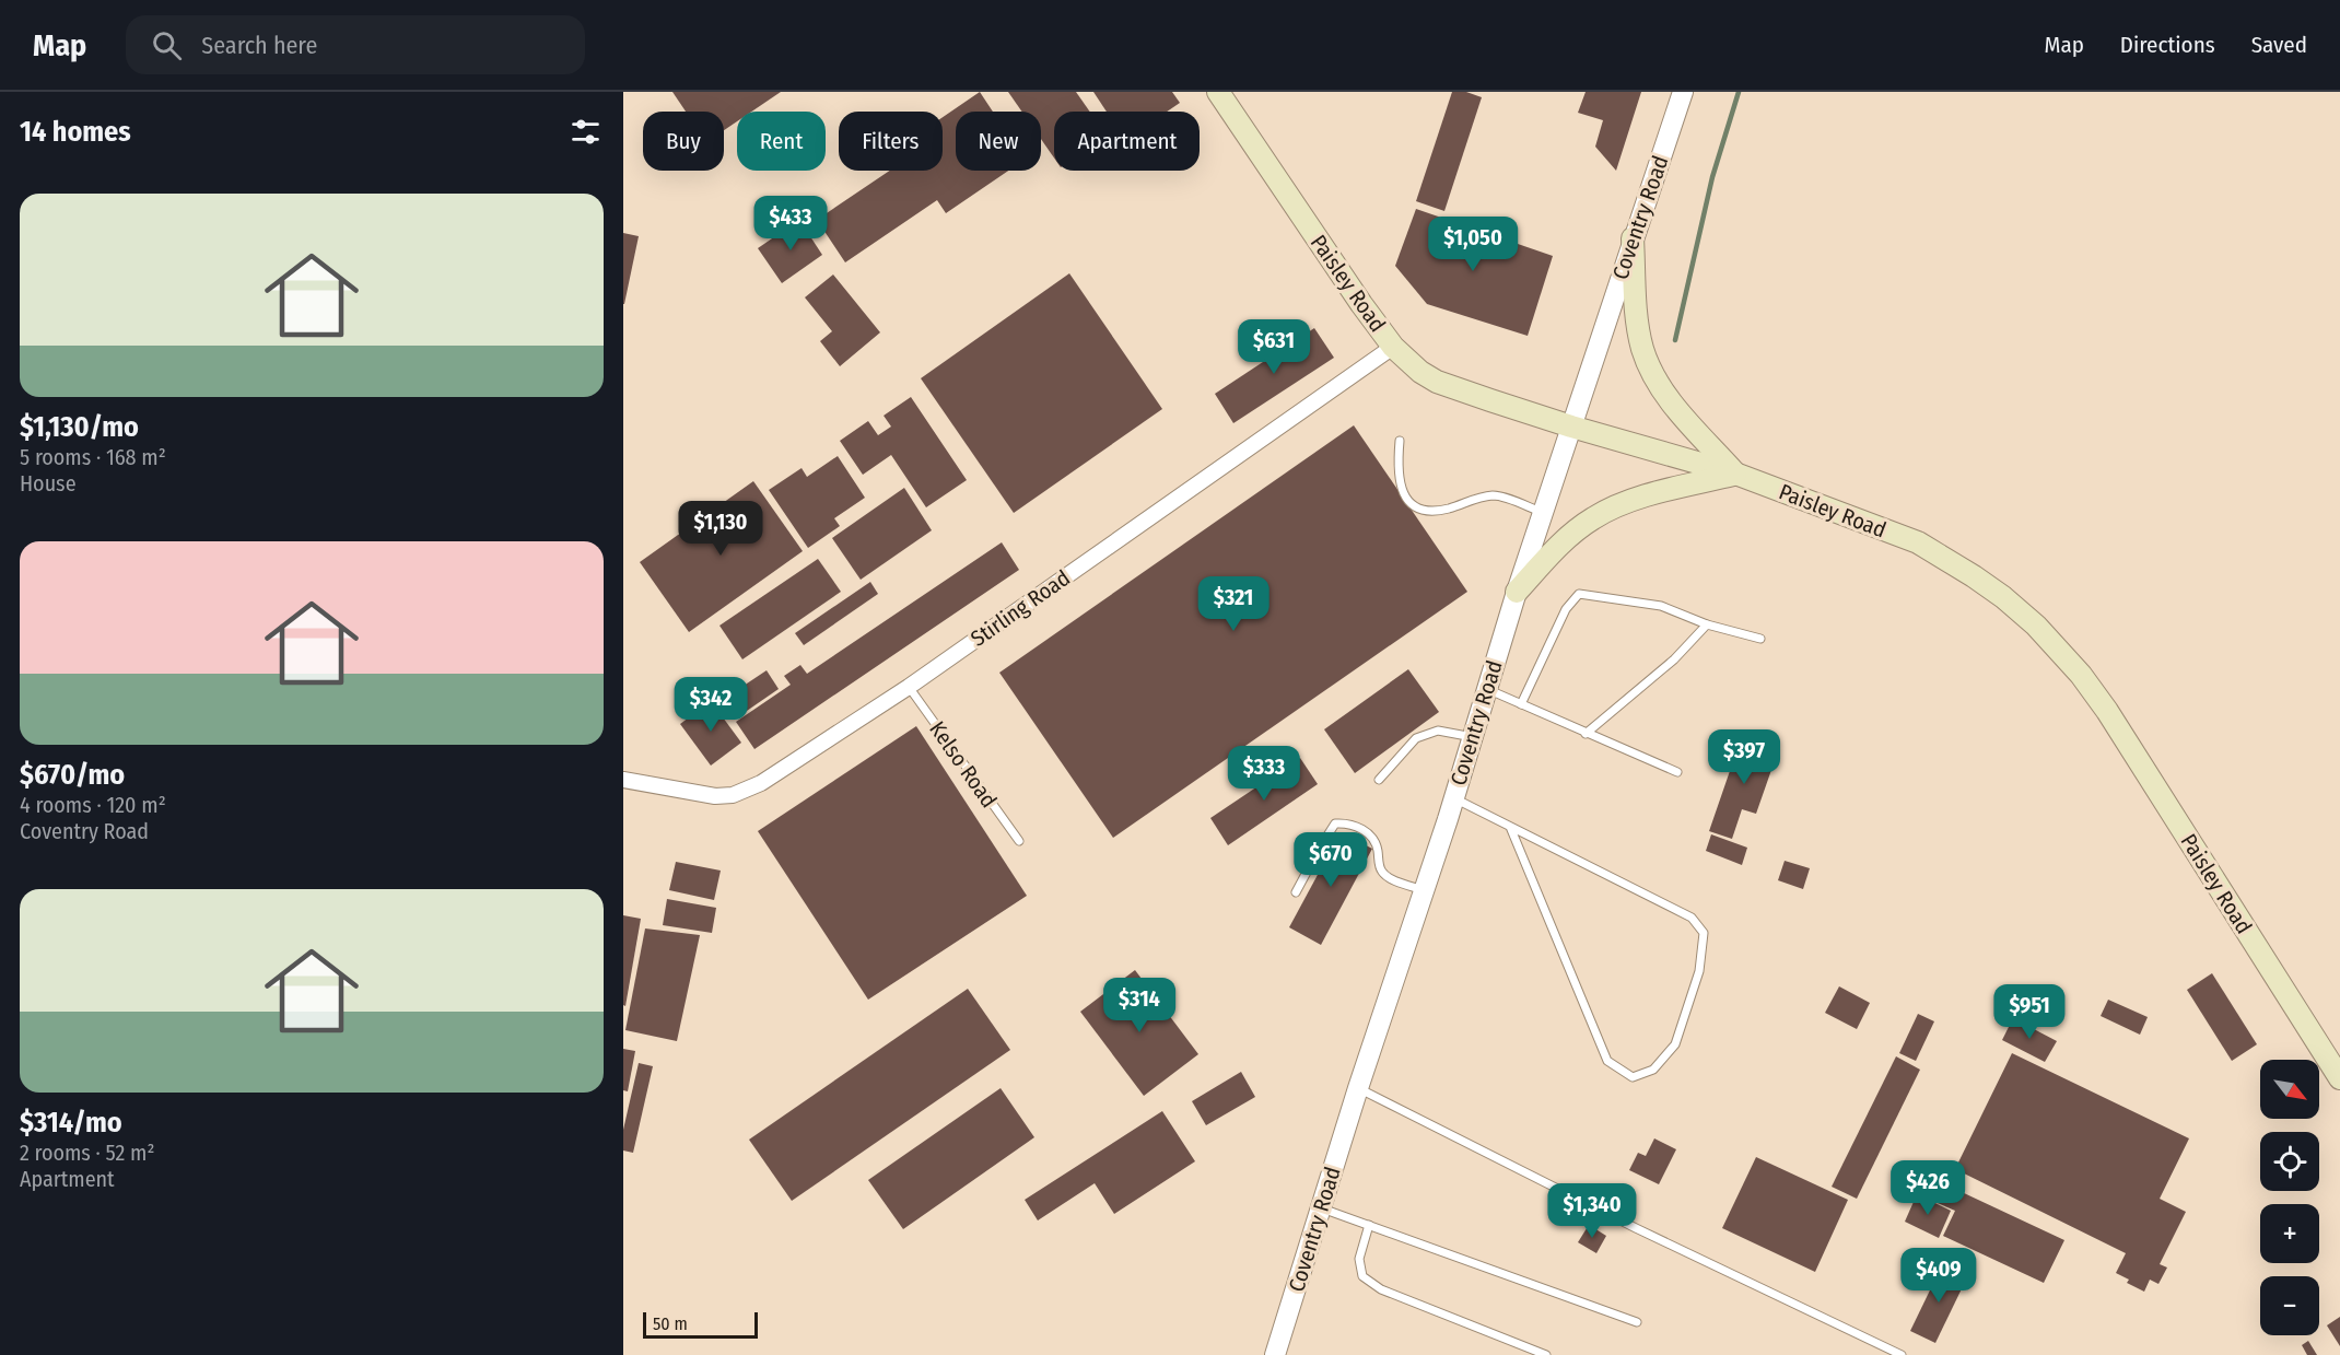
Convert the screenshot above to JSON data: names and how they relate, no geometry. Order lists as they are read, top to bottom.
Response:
{
  "streets": {
    "main road": ["Paisley Road"],
    "street": ["Coventry Road", "Stirling Road"],
    "lane": ["Kelso Road"]
  },
  "crossings": [
    ["Coventry Road", "Paisley Road"],
    ["Paisley Road", "Stirling Road"],
    ["Stirling Road", "Kelso Road"]
  ],
  "scale_bar": "50 m",
  "north": "bottom right",
  "page": {
    "header": "Map",
    "search": "Search here",
    "nav": ["Map", "Directions", "Saved"],
    "heading": "14 homes",
    "chip": [
      "Buy",
      "Rent",
      "Filters",
      "New",
      "Apartment"
    ],
    "list": [
      {
        "name": "$1,130/mo",
        "note": "5 rooms · 168 m² · House"
      },
      {
        "name": "$670/mo",
        "note": "4 rooms · 120 m² · Coventry Road"
      },
      {
        "name": "$314/mo",
        "note": "2 rooms · 52 m² · Apartment"
      }
    ],
    "price": [
      "$433",
      "$1,050",
      "$631",
      "$1,130",
      "$321",
      "$342",
      "$397",
      "$333",
      "$670",
      "$314",
      "$951",
      "$426",
      "$1,340",
      "$409"
    ],
    "map_buttons": ["+", "−"],
    "scale": "50 m"
  }
}
